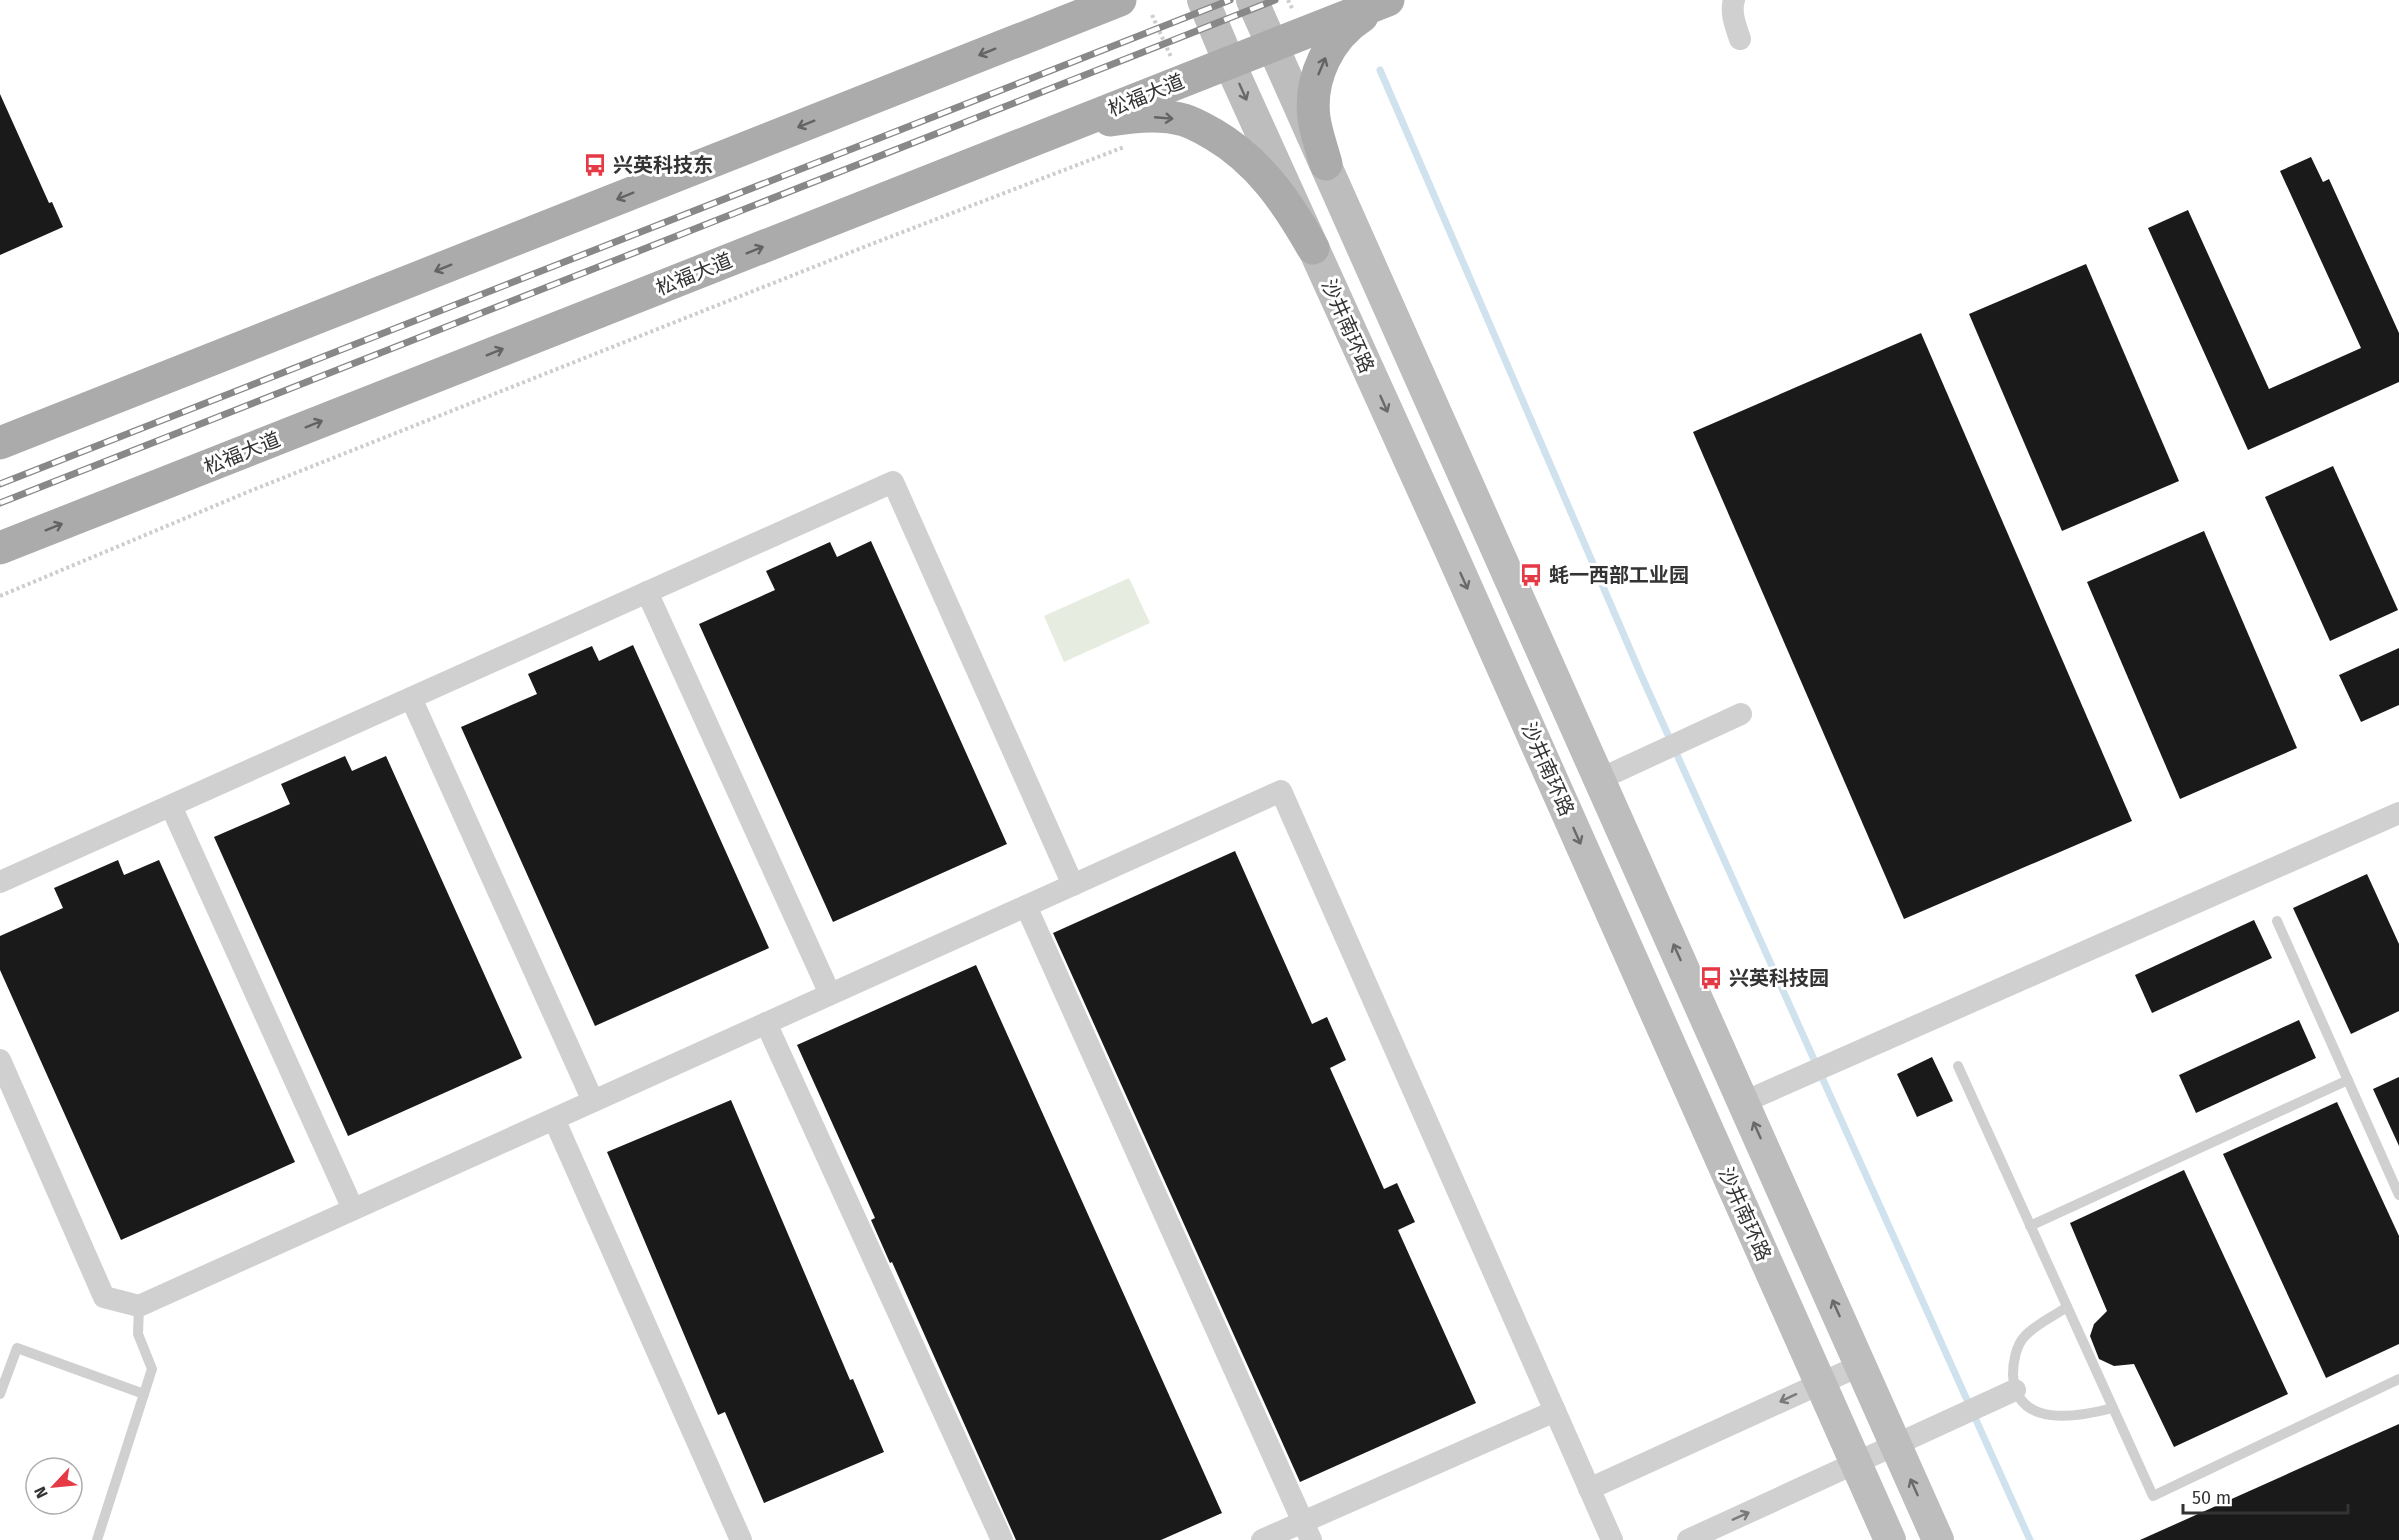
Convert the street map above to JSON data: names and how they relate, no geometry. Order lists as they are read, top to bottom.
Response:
{
  "streets": {
    "main road": ["松福大道", "沙井南环路"]
  },
  "crossings": [
    ["松福大道", "沙井南环路"]
  ],
  "places": {
    "bus stop": ["兴英科技东", "蚝一西部工业园", "兴英科技园"]
  },
  "scale_bar": "50 m",
  "north": "bottom left"
}
